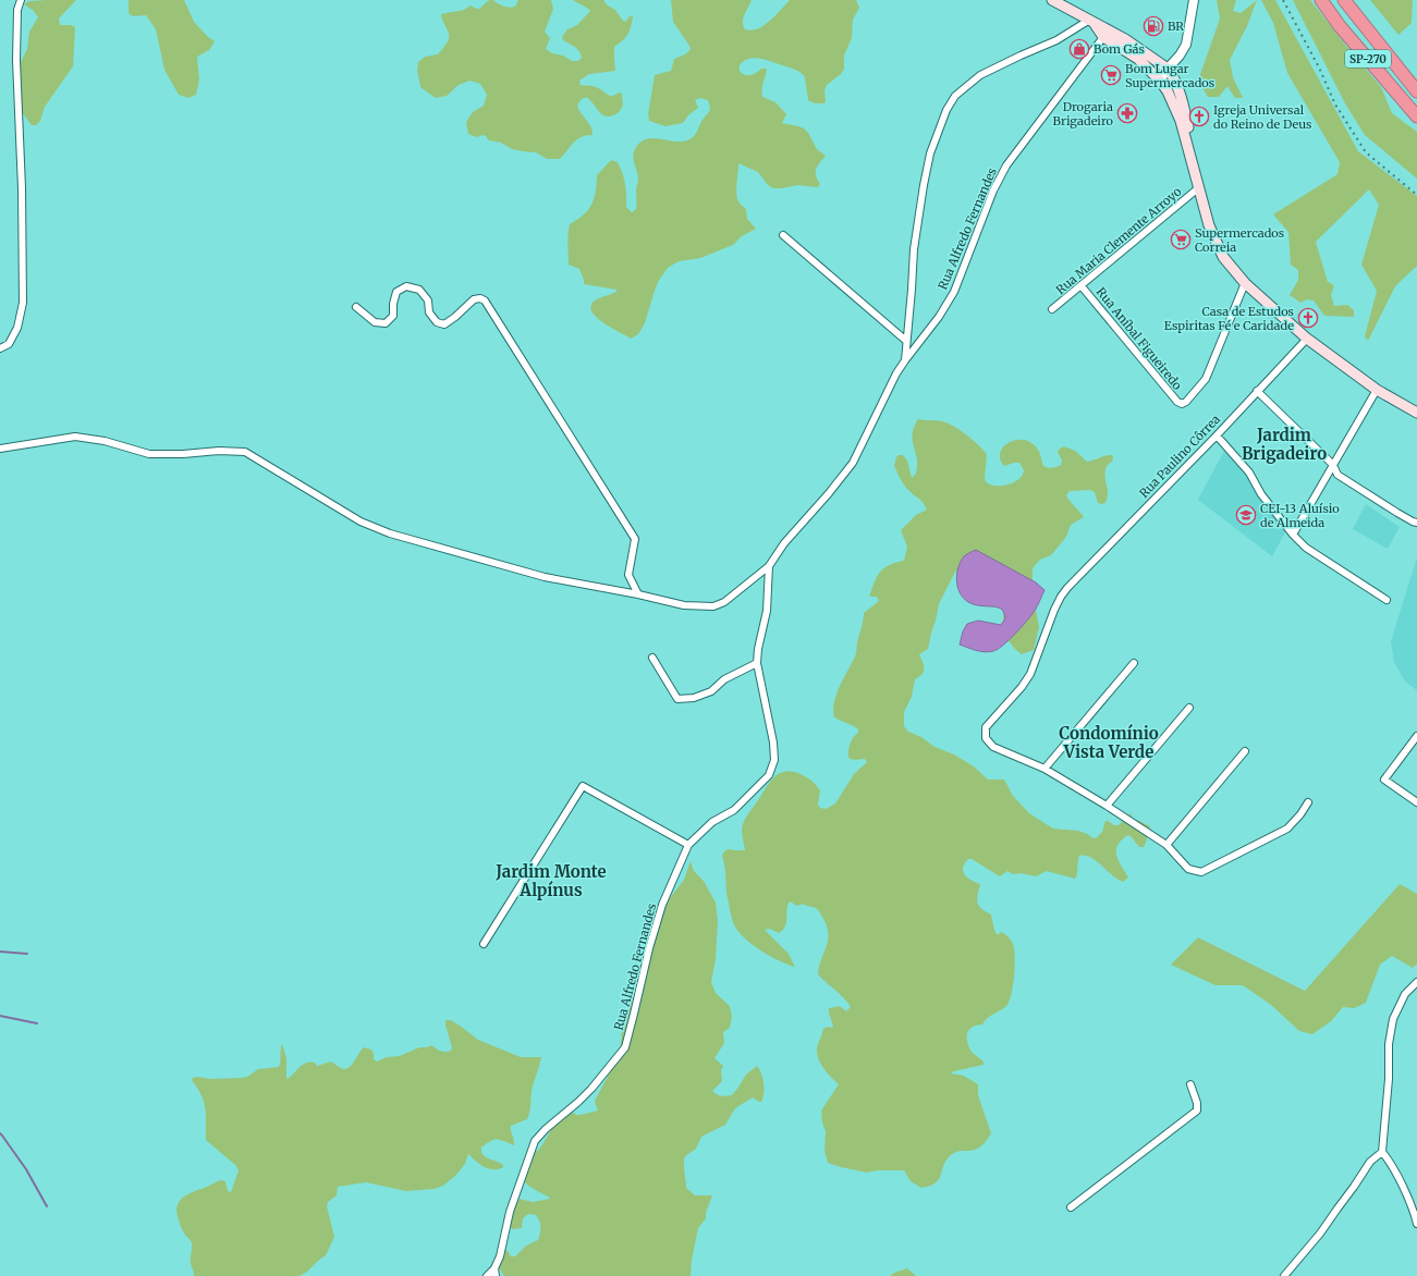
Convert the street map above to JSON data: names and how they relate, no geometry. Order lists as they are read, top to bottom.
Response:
{
  "streets": {
    "highway": ["SP-270"],
    "street": [
      "Rua Alfredo Fernandes",
      "Rua Maria Clemente Arroyo",
      "Rua Aníbal Figueiredo",
      "Rua Paulino Côrrea"
    ]
  },
  "crossings": [
    ["Rua Maria Clemente Arroyo", "Rua Aníbal Figueiredo"]
  ],
  "districts": ["Jardim Brigadeiro", "Condomínio Vista Verde", "Jardim Monte Alpínus"],
  "places": {
    "fuel station": ["BR"],
    "shop": ["Bom Gás"],
    "supermarket": ["Bom Lugar Supermercados", "Supermercados Correia"],
    "pharmacy": ["Drogaria Brigadeiro"],
    "church": ["Igreja Universal do Reino de Deus", "Casa de Estudos Espiritas Fé e Caridade"],
    "school or university": ["CEI-13 Aluísio de Almeida"]
  }
}
